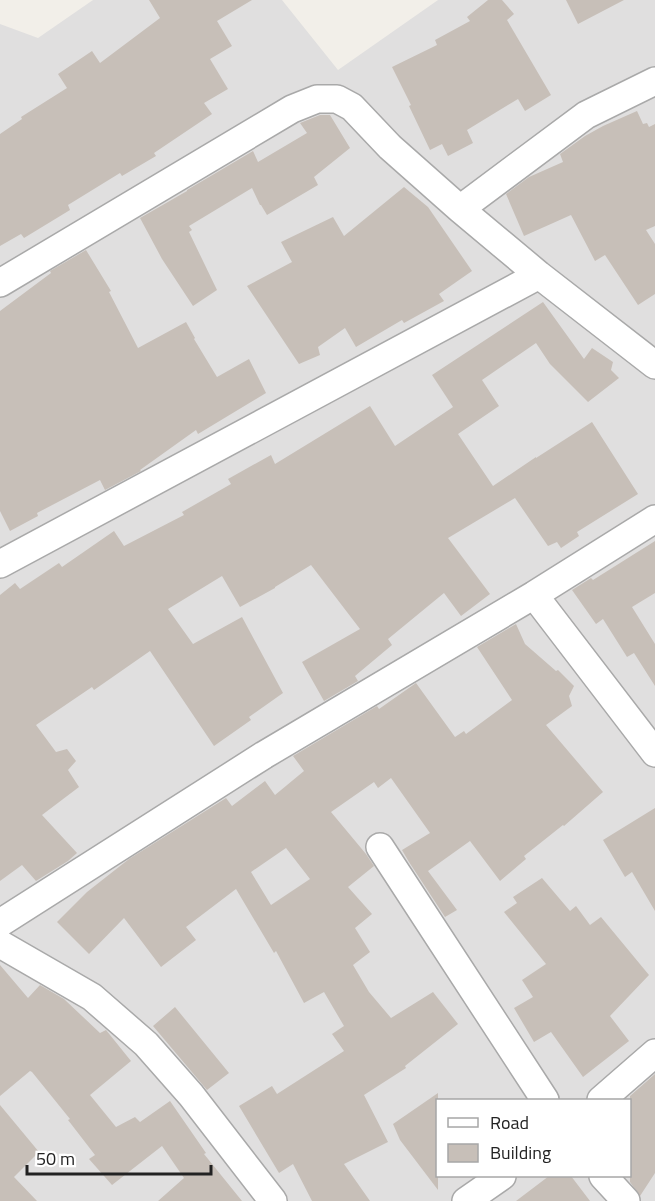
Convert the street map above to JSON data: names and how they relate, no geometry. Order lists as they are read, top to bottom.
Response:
{
  "legend": ["Road", "Building"],
  "scale_bar": "50 m"
}
